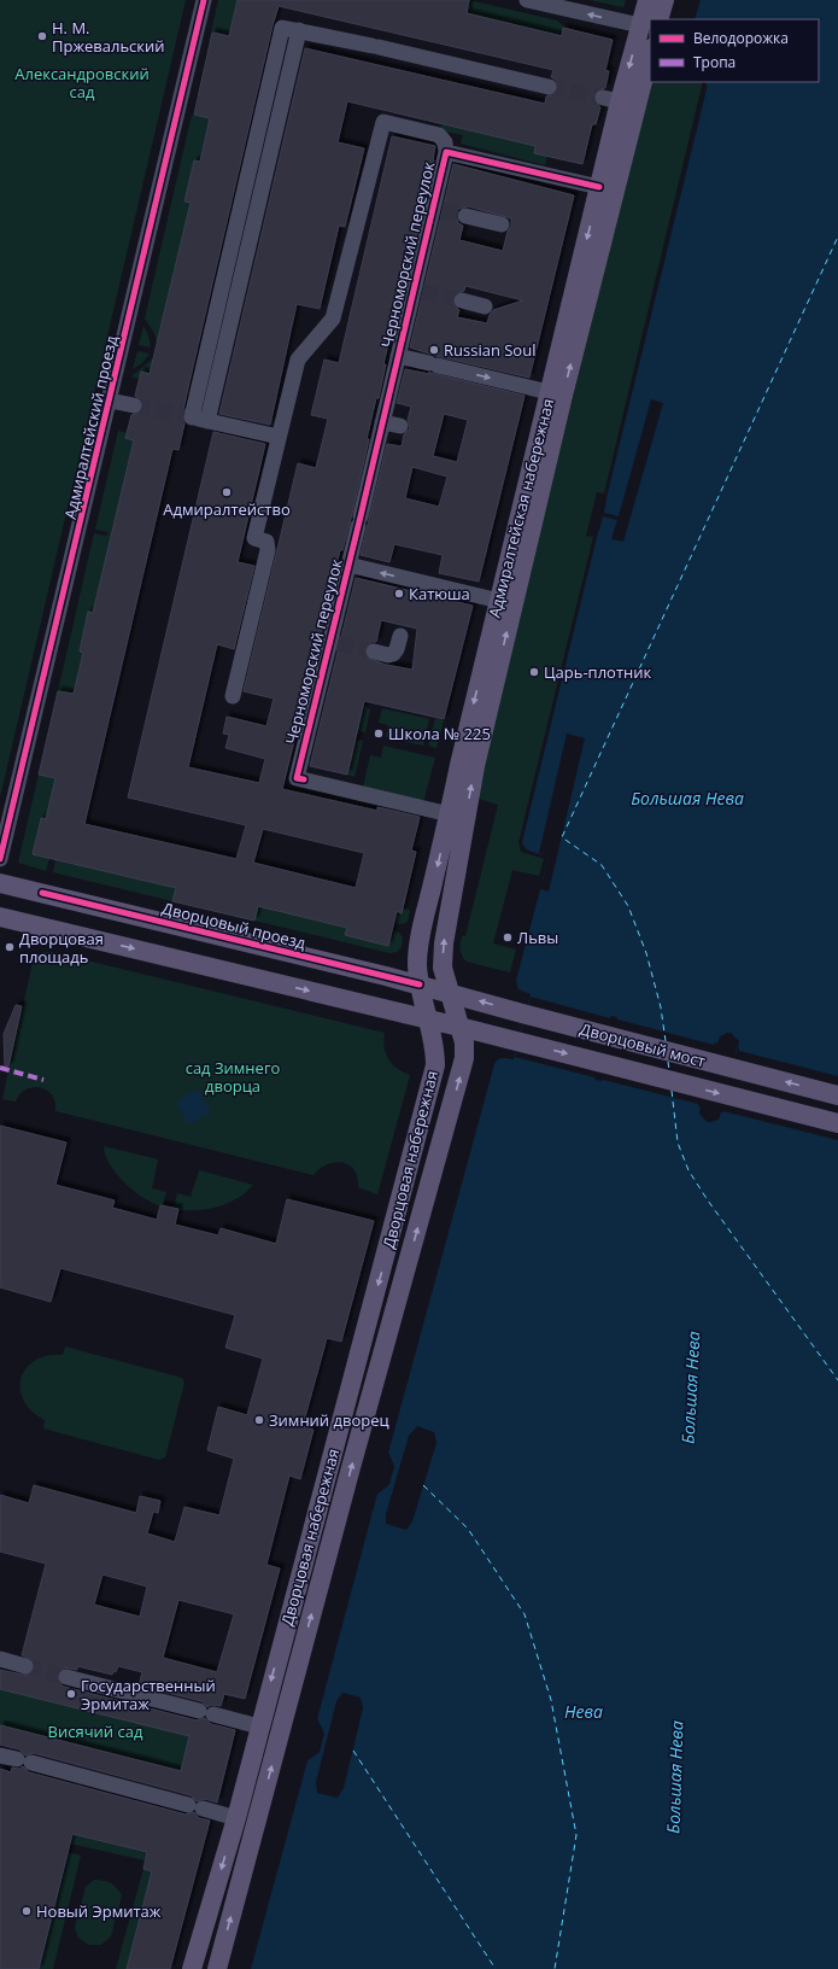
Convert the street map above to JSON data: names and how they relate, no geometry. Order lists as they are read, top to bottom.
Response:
{
  "streets": {
    "main road": [
      "Адмиралтейская набережная",
      "Дворцовый проезд",
      "Дворцовый мост",
      "Дворцовая набережная"
    ],
    "street": ["Черноморский переулок", "Адмиралтейский проезд"]
  },
  "crossings": [
    ["Черноморский переулок", "Адмиралтейская набережная"],
    ["Адмиралтейская набережная", "Дворцовый проезд"],
    ["Адмиралтейская набережная", "Дворцовый мост"],
    ["Адмиралтейская набережная", "Дворцовая набережная"],
    ["Дворцовый проезд", "Дворцовый мост"],
    ["Дворцовый мост", "Дворцовая набережная"]
  ],
  "water": ["Большая Нева", "Нева"],
  "parks": ["Александровский сад", "сад Зимнего дворца", "Висячий сад"],
  "places": [
    "Н. М. Пржевальский",
    "Russian Soul",
    "Адмиралтейство",
    "Катюша",
    "Царь-плотник",
    "Школа № 225",
    "Львы",
    "Дворцовая площадь",
    "Зимний дворец",
    "Государственный Эрмитаж",
    "Новый Эрмитаж"
  ],
  "legend": ["Велодорожка", "Тропа"]
}
